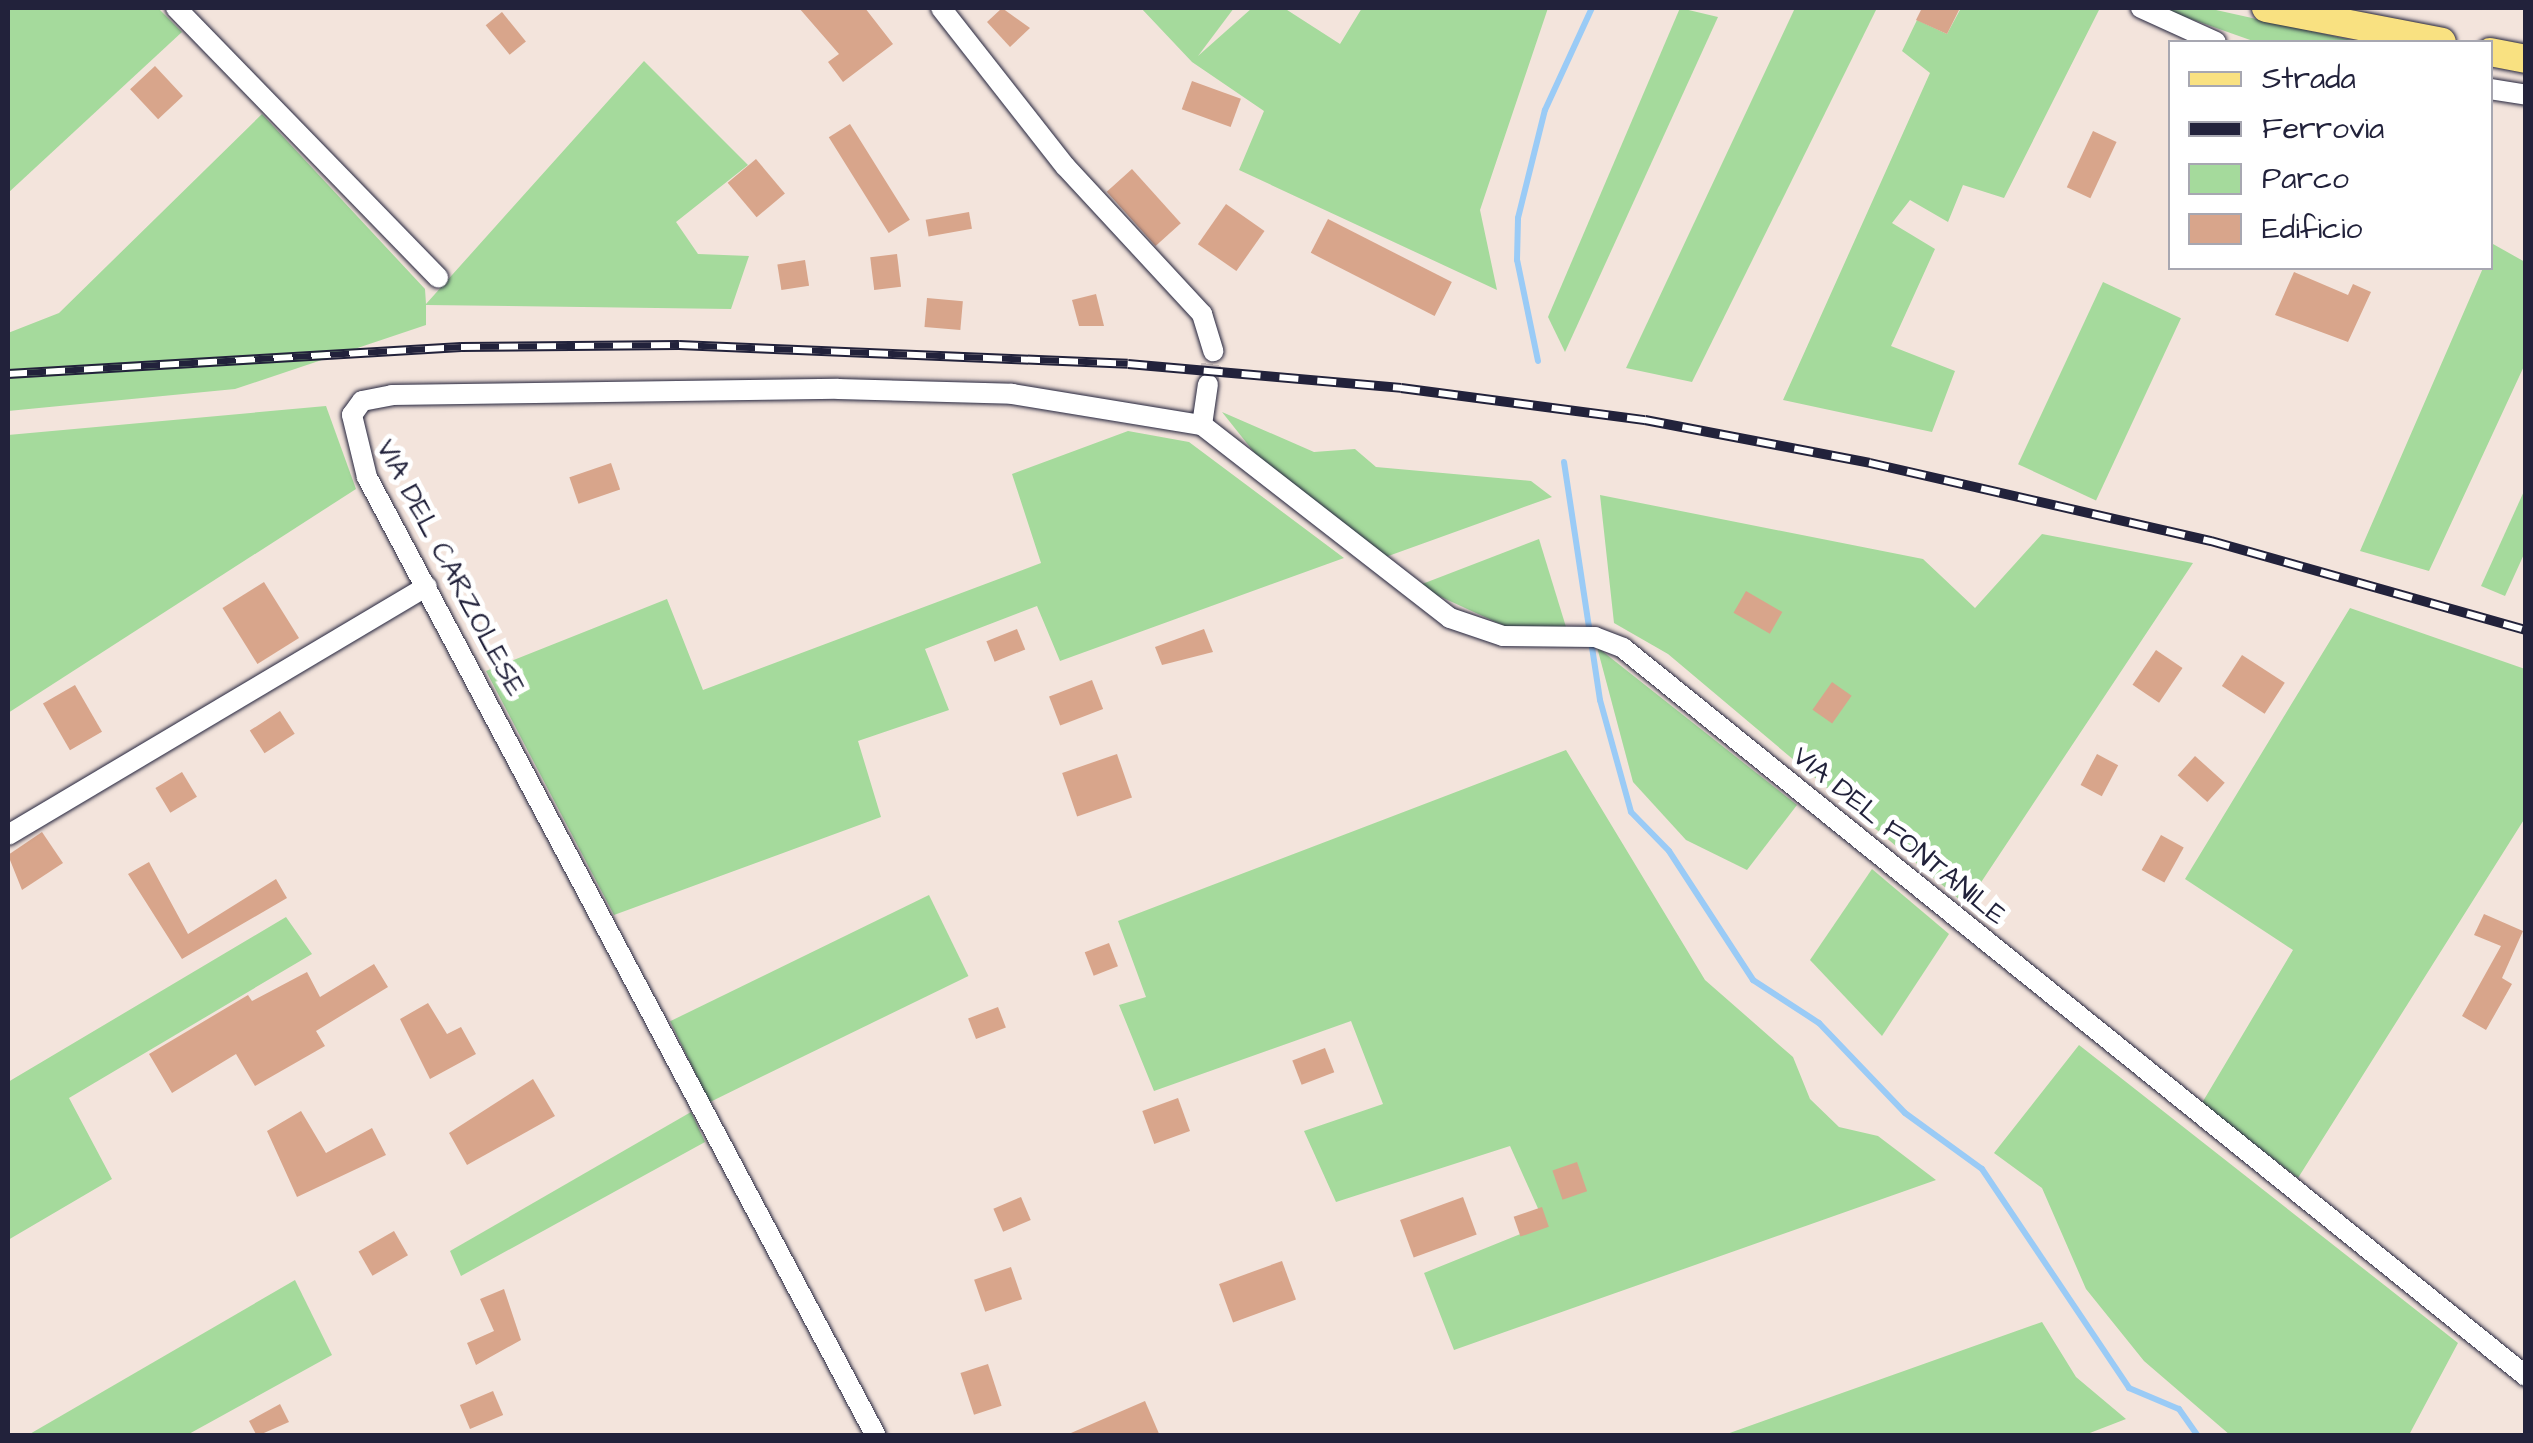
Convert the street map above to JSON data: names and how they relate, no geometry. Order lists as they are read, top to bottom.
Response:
{
  "streets": {
    "street": ["VIA DEL CARZOLESE", "VIA DEL FONTANILE"]
  },
  "crossings": [
    ["VIA DEL CARZOLESE", "VIA DEL FONTANILE"]
  ],
  "legend": [
    "Strada",
    "Ferrovia",
    "Parco",
    "Edificio"
  ]
}
